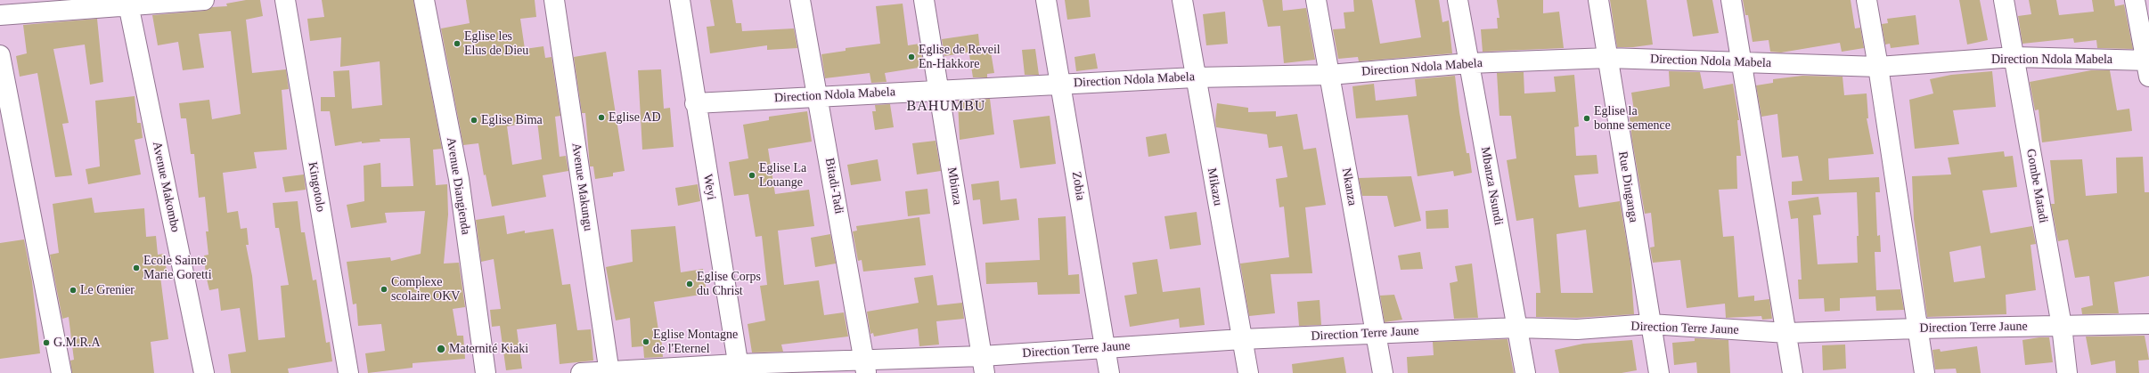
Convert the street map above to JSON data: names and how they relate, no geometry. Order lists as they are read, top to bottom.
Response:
{
  "streets": {
    "street": [
      "Direction Ndola Mabela",
      "Avenue Diangienda",
      "Bitadi-Tadi",
      "Mbinza",
      "Zobia",
      "Mbanza Nsundi",
      "Gombe Matadi",
      "Avenue Makombo",
      "Kingotolo",
      "Avenue Makungu",
      "Weyi",
      "Mikazu",
      "Nkanza",
      "Rue Dinganga",
      "Direction Terre Jaune"
    ]
  },
  "crossings": [
    ["Direction Ndola Mabela", "Bitadi-Tadi"],
    ["Direction Ndola Mabela", "Mbinza"],
    ["Direction Ndola Mabela", "Zobia"],
    ["Direction Ndola Mabela", "Mbanza Nsundi"],
    ["Direction Ndola Mabela", "Gombe Matadi"],
    ["Direction Ndola Mabela", "Weyi"],
    ["Direction Ndola Mabela", "Mikazu"],
    ["Direction Ndola Mabela", "Nkanza"],
    ["Direction Ndola Mabela", "Rue Dinganga"],
    ["Bitadi-Tadi", "Direction Terre Jaune"],
    ["Mbinza", "Direction Terre Jaune"],
    ["Zobia", "Direction Terre Jaune"],
    ["Mbanza Nsundi", "Direction Terre Jaune"],
    ["Gombe Matadi", "Direction Terre Jaune"],
    ["Avenue Makungu", "Direction Terre Jaune"],
    ["Weyi", "Direction Terre Jaune"],
    ["Mikazu", "Direction Terre Jaune"],
    ["Nkanza", "Direction Terre Jaune"],
    ["Rue Dinganga", "Direction Terre Jaune"]
  ],
  "districts": ["BAHUMBU"],
  "places": [
    "Eglise les Elus de Dieu",
    "Eglise de Reveil En-Hakkore",
    "Eglise AD",
    "Eglise la bonne semence",
    "Eglise Bima",
    "Eglise La Louange",
    "Ecole Sainte Marie Goretti",
    "Eglise Corps du Christ",
    "Complexe scolaire OKV",
    "Le Grenier",
    "Eglise Montagne de l'Eternel",
    "G.M.R.A",
    "Maternité Kiaki"
  ]
}
